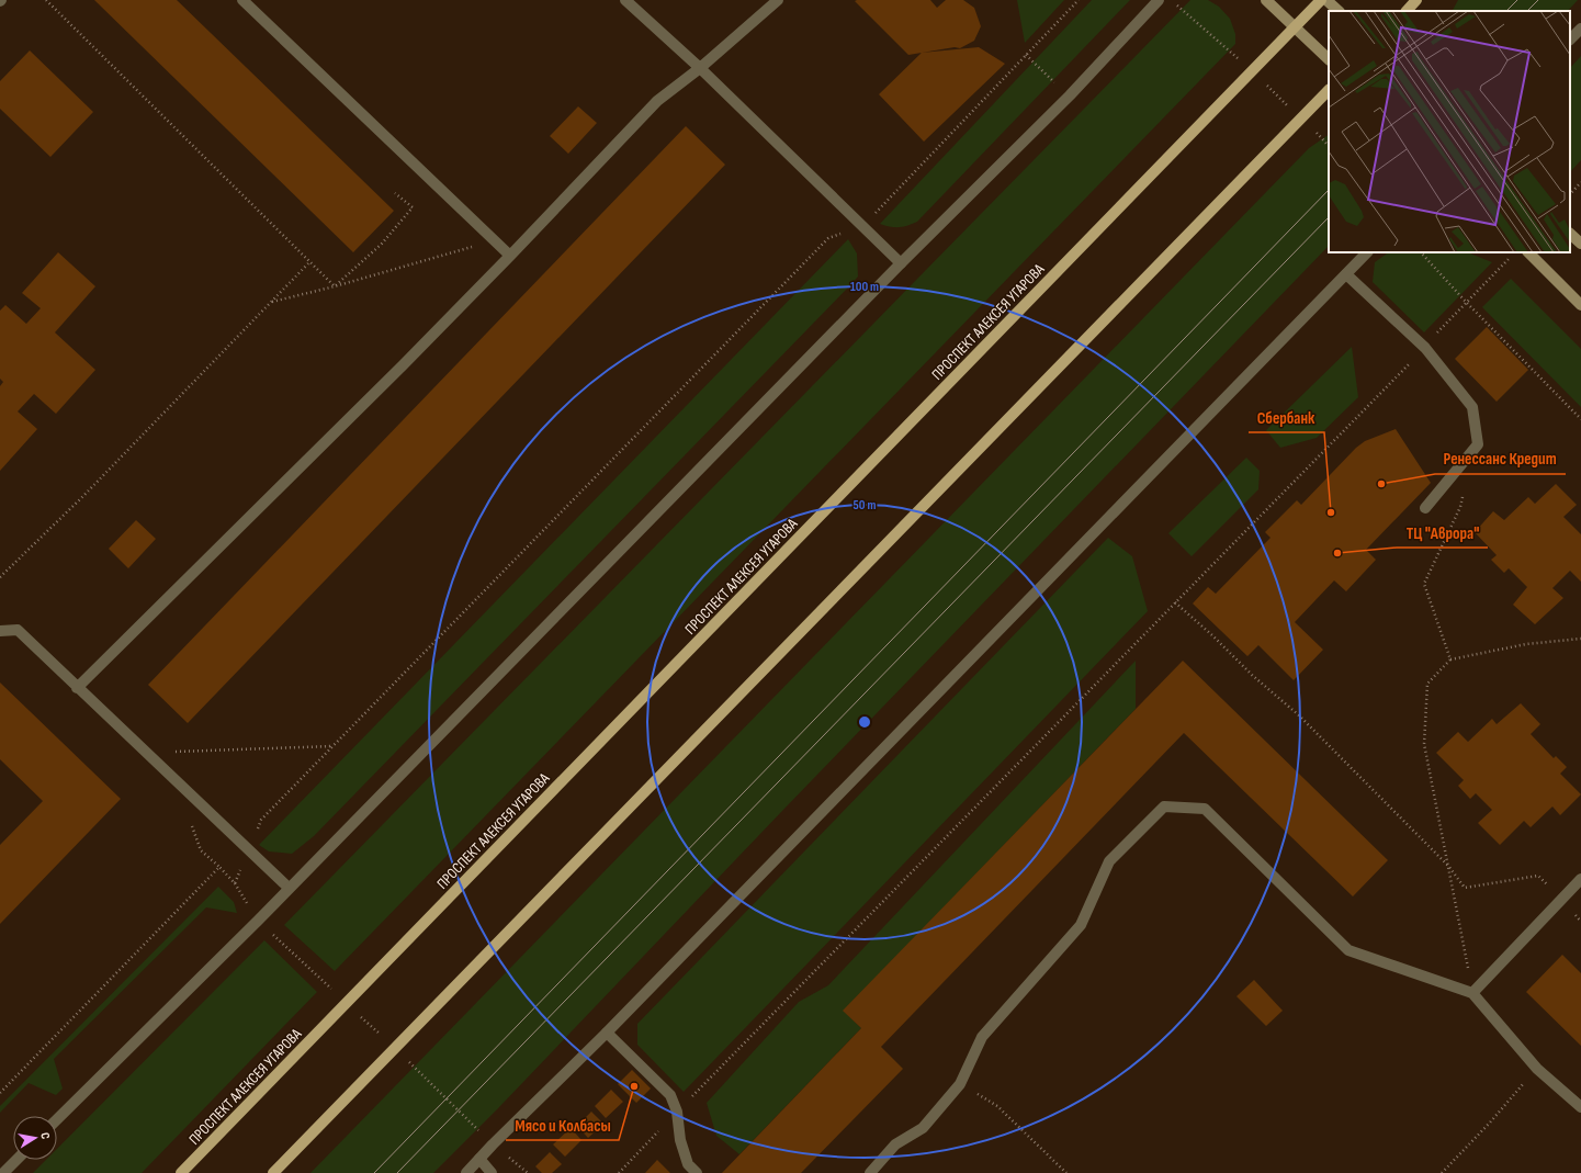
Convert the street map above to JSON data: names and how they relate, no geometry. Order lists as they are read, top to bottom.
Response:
{
  "streets": {
    "main road": ["ПРОСПЕКТ АЛЕКСЕЯ УГАРОВА"]
  },
  "places": [
    "Ренессанс Кредит",
    "Сбербанк",
    "ТЦ \"Аврора\"",
    "Мясо и Колбасы"
  ],
  "north": "right",
  "rings": ["100 m", "50 m"]
}
